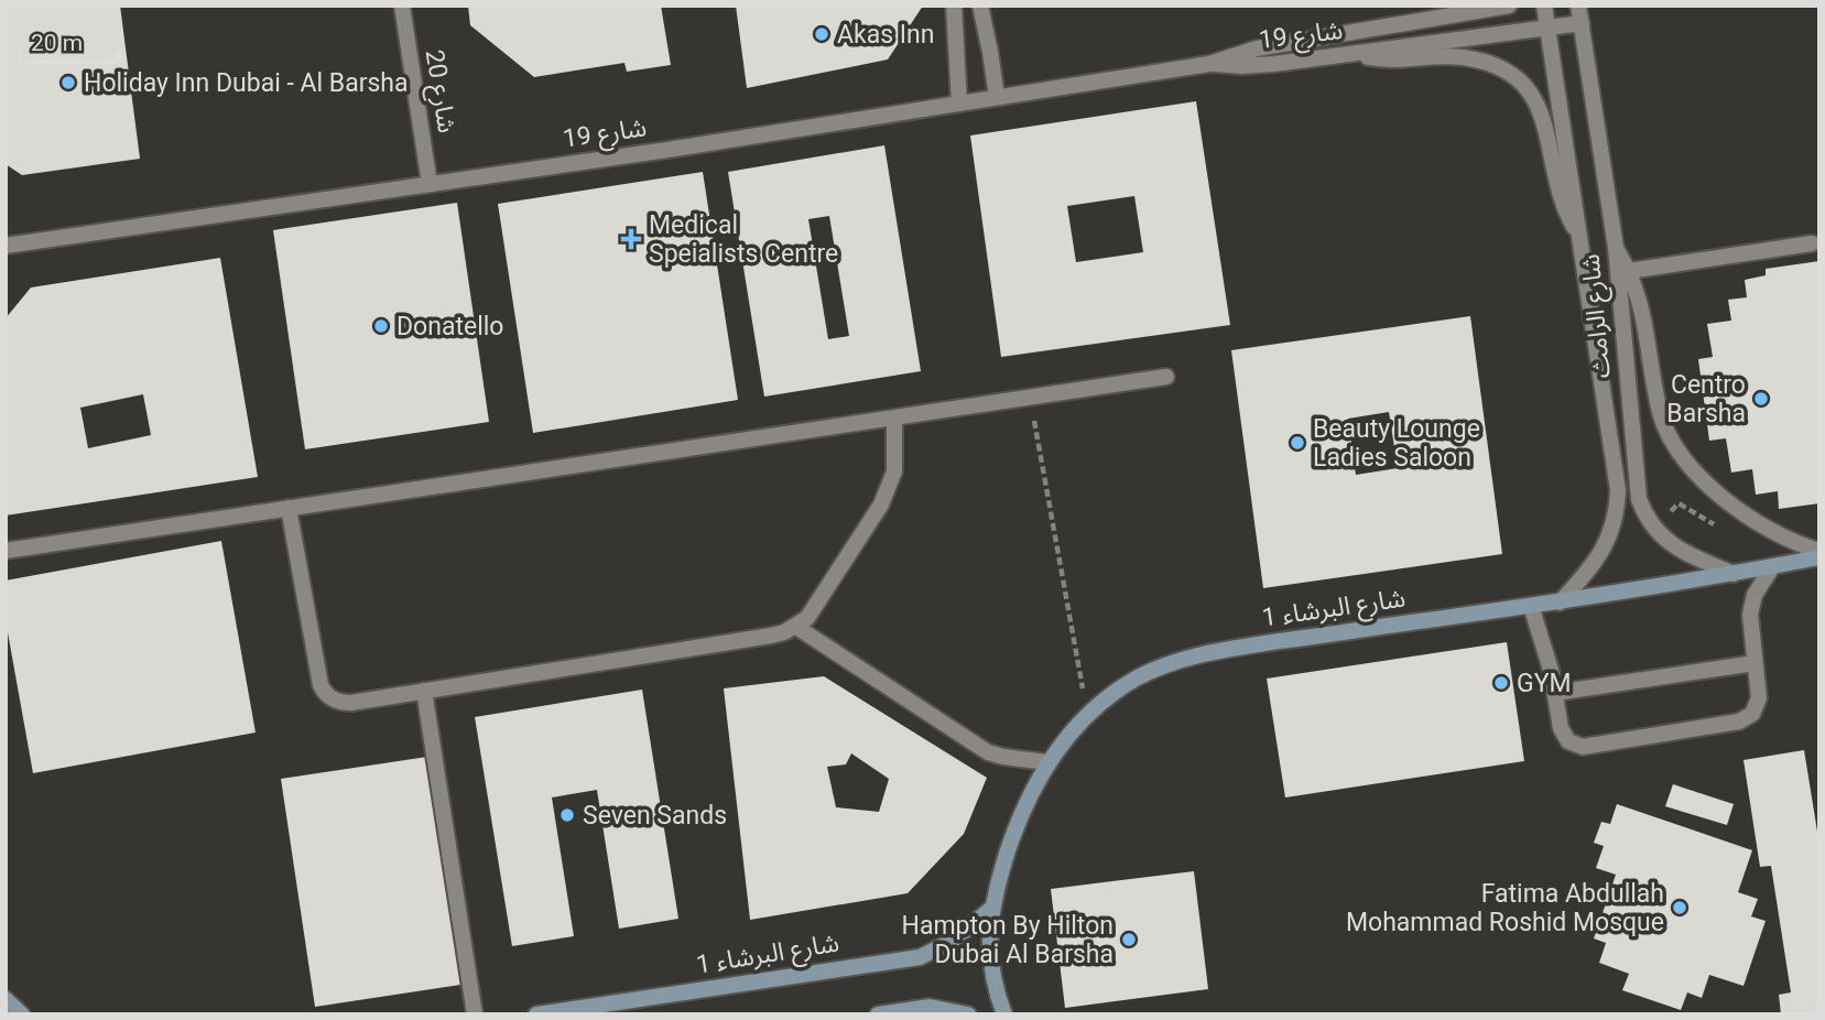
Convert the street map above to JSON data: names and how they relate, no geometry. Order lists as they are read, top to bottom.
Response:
{
  "streets": {
    "street": [
      "شارع 19",
      "شارع 20",
      "شارع الرامث",
      "شارع البرشاء 1"
    ]
  },
  "crossings": [
    ["شارع 19", "شارع 20"],
    ["شارع 19", "شارع الرامث"],
    ["شارع الرامث", "شارع البرشاء 1"]
  ],
  "places": {
    "other": [
      "Akas Inn",
      "Holiday Inn Dubai - Al Barsha",
      "Donatello",
      "Centro Barsha",
      "Beauty Lounge Ladies Saloon",
      "GYM",
      "Seven Sands",
      "Fatima Abdullah Mohammad Roshid Mosque",
      "Hampton By Hilton Dubai Al Barsha"
    ],
    "health": ["Medical Speialists Centre"]
  },
  "scale_bar": "20 m"
}
